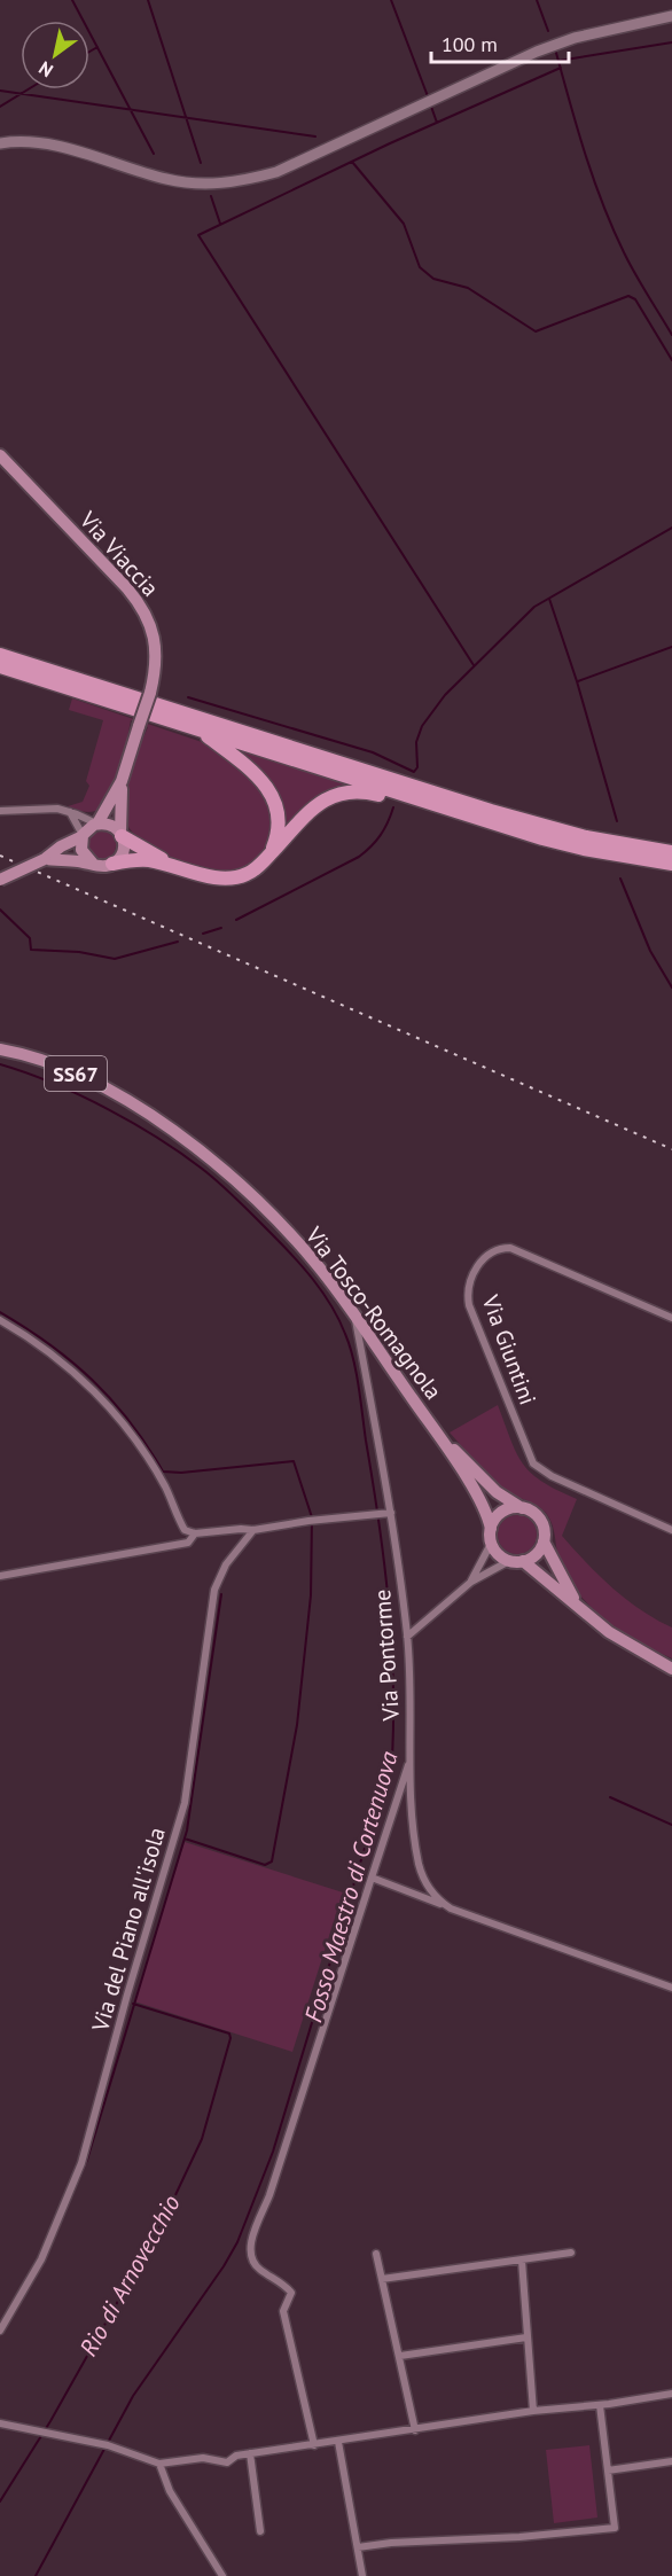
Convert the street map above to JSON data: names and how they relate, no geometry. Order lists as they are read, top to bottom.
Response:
{
  "streets": {
    "main road": ["Via Viaccia", "SS67", "Via Tosco-Romagnola"],
    "street": ["Via Giuntini", "Via Pontorme", "Via del Piano all'isola"]
  },
  "crossings": [
    ["Via Tosco-Romagnola", "Via Pontorme"]
  ],
  "water": ["Fosso Maestro di Cortenuova", "Rio di Arnovecchio"],
  "scale_bar": "100 m",
  "north": "bottom left"
}
